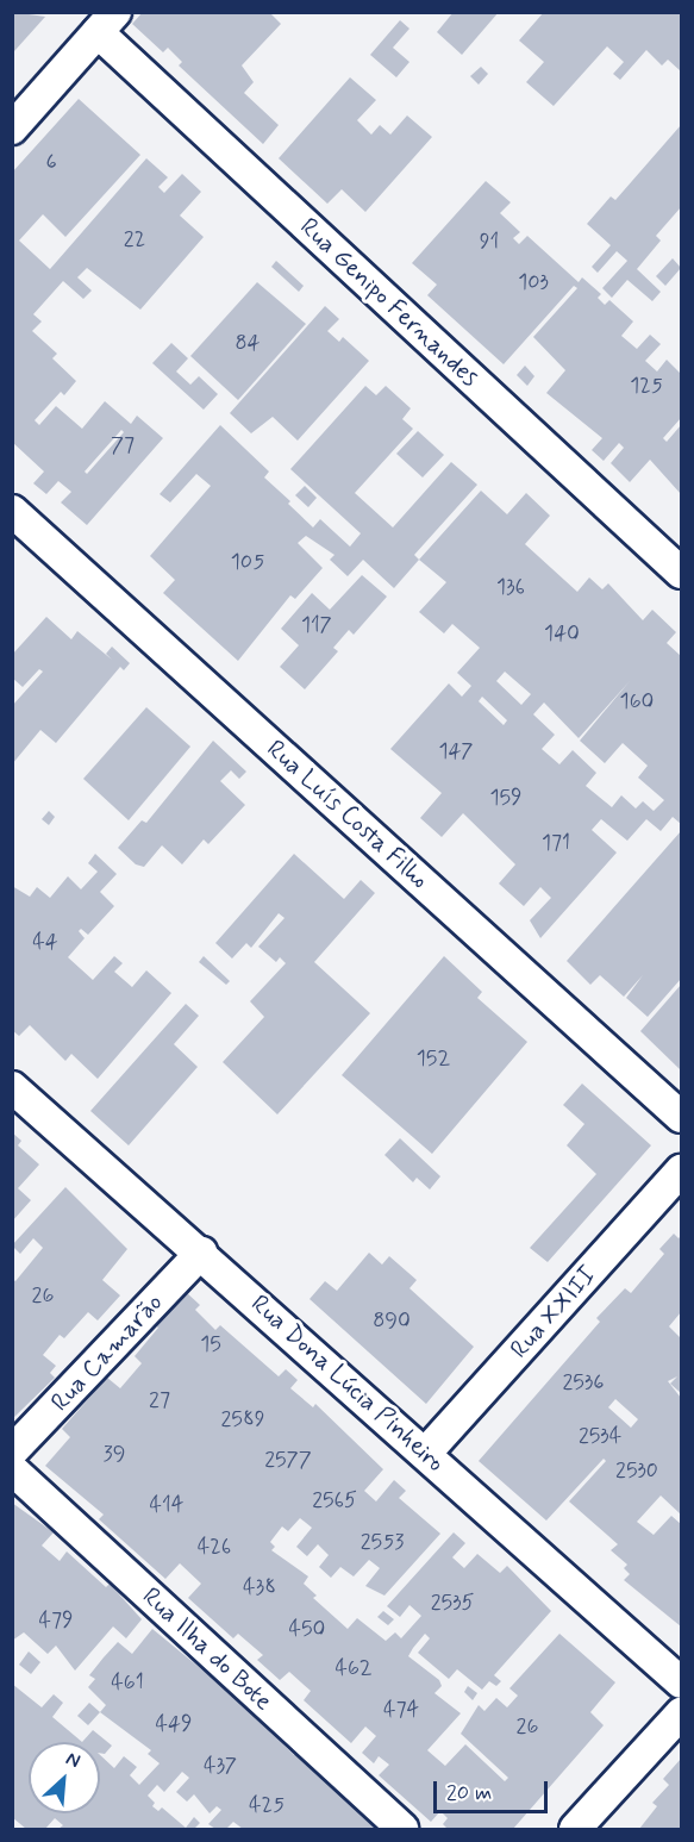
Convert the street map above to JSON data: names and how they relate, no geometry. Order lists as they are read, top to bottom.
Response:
{
  "streets": {
    "street": [
      "Rua Genipo Fernandes",
      "Rua Luís Costa Filho",
      "Rua XXIII",
      "Rua Camarão",
      "Rua Dona Lúcia Pinheiro",
      "Rua Ilha do Bote"
    ]
  },
  "crossings": [
    ["Rua XXIII", "Rua Dona Lúcia Pinheiro"],
    ["Rua Camarão", "Rua Dona Lúcia Pinheiro"]
  ],
  "house_numbers": [
    "6",
    "22",
    "91",
    "103",
    "84",
    "125",
    "77",
    "105",
    "136",
    "117",
    "140",
    "160",
    "147",
    "159",
    "171",
    "44",
    "152",
    "26",
    "890",
    "15",
    "2536",
    "27",
    "2589",
    "2534",
    "39",
    "2577",
    "2530",
    "2565",
    "414",
    "2553",
    "426",
    "438",
    "2535",
    "479",
    "450",
    "462",
    "461",
    "474",
    "449",
    "26",
    "437",
    "425"
  ],
  "scale_bar": "20 m",
  "north": "top right"
}
